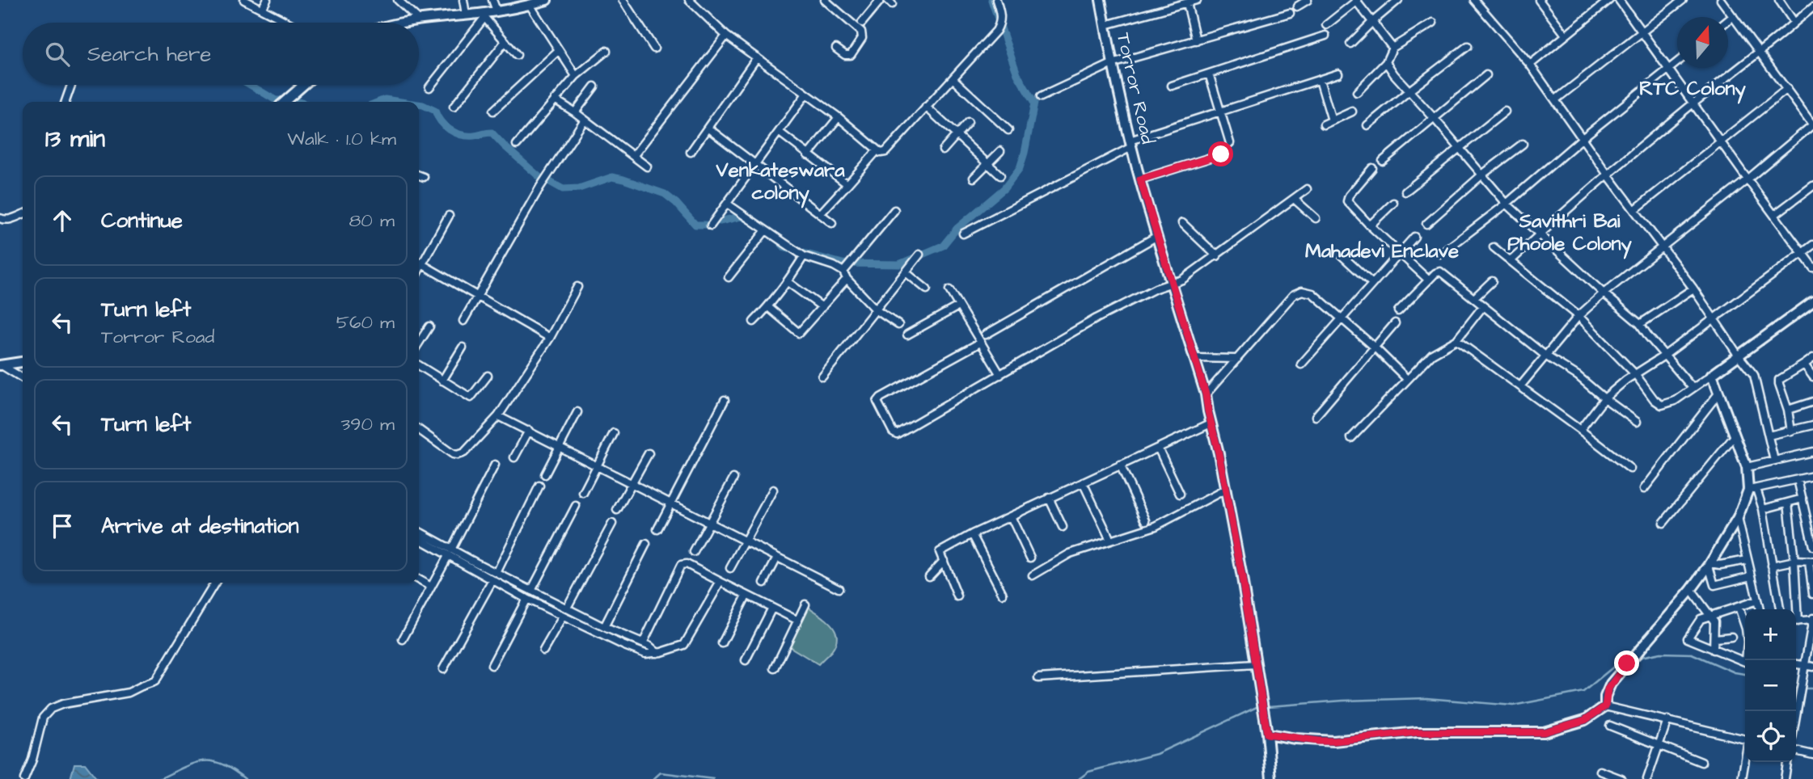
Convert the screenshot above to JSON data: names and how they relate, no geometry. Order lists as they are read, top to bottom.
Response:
{
  "streets": {
    "street": ["Torror Road"]
  },
  "districts": [
    "RTC Colony",
    "Venkateswara colony",
    "Savithri Bai Phoole Colony",
    "Mahadevi Enclave"
  ],
  "north": "top",
  "page": {
    "search": "Search here",
    "heading": ["13 min", "Walk · 1.0 km"],
    "list": [
      ["Continue", "80 m"],
      ["Turn left", "Torror Road", "560 m"],
      ["Turn left", "390 m"],
      "Arrive at destination"
    ],
    "map_buttons": ["+", "−"]
  }
}
